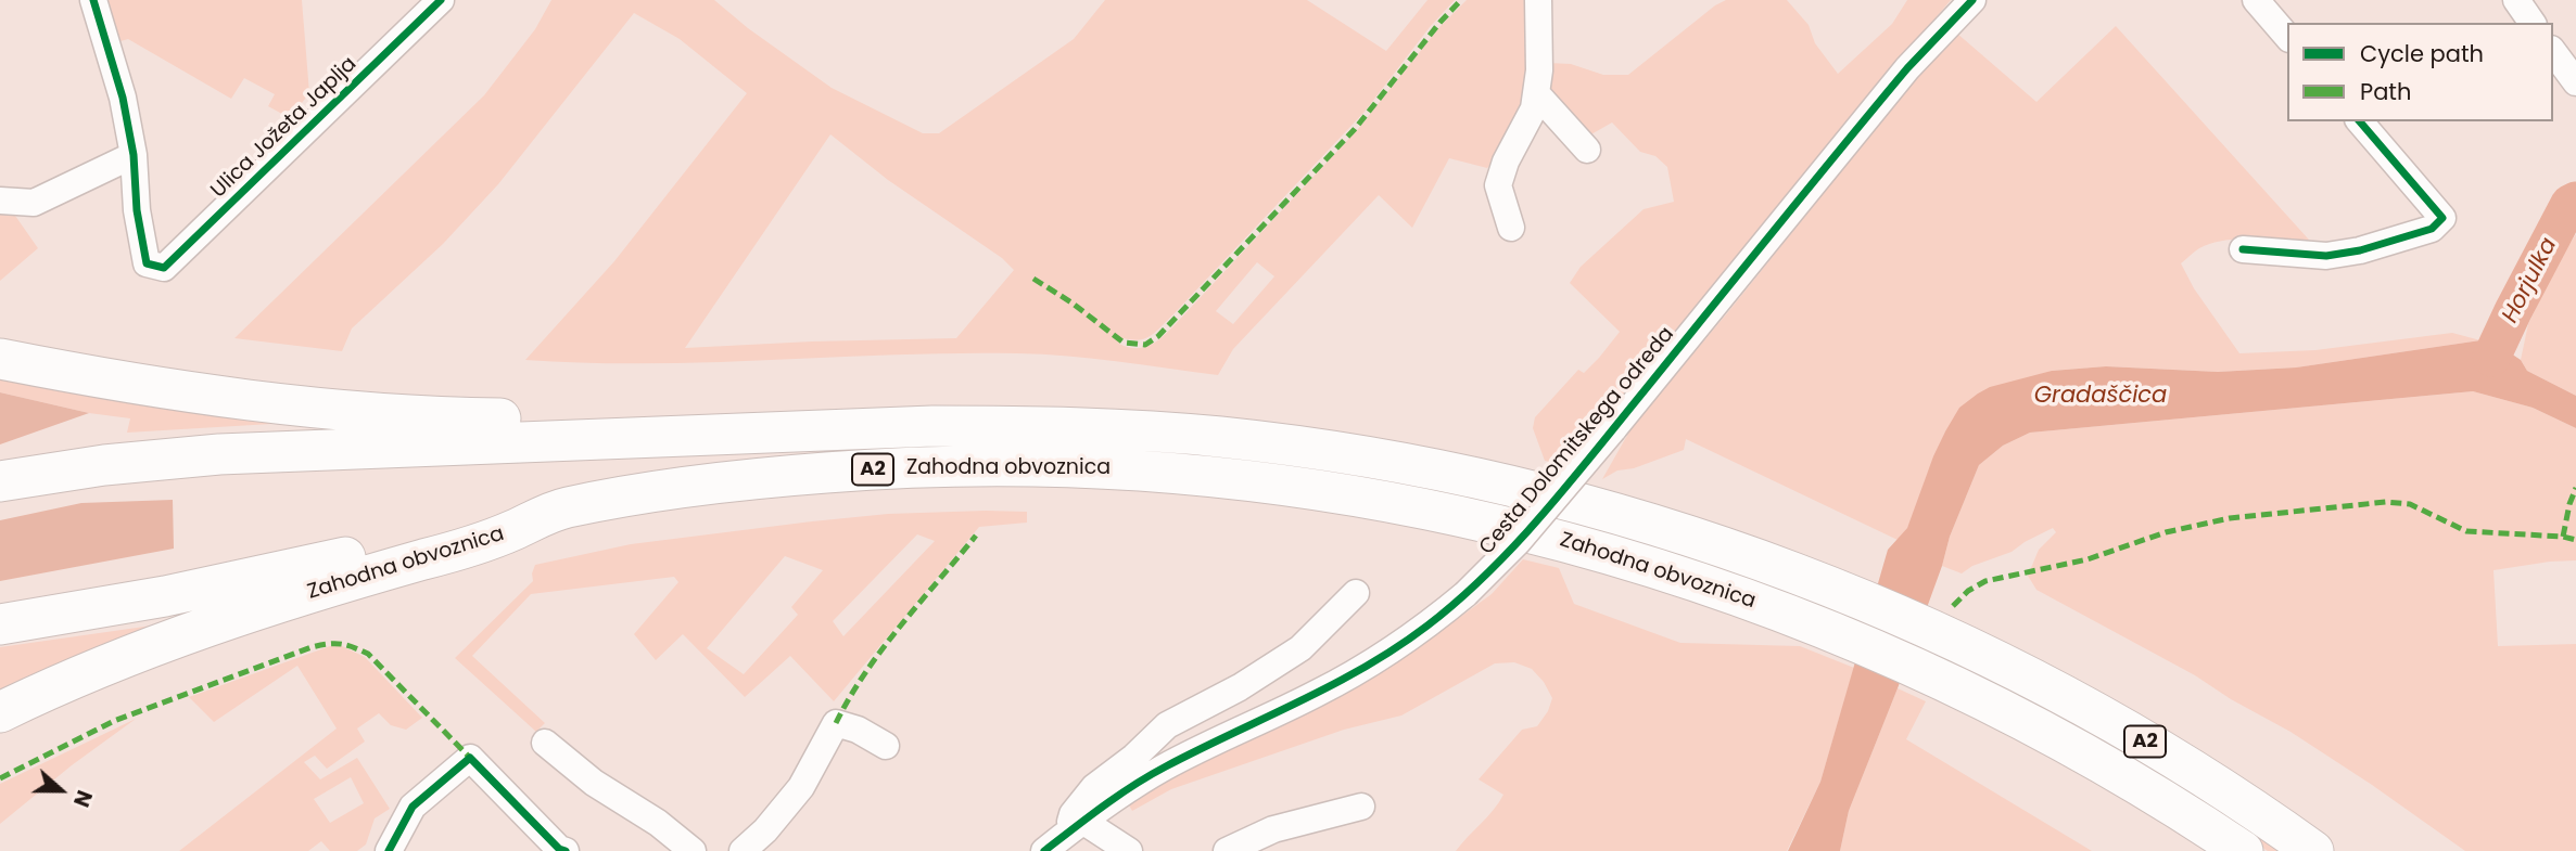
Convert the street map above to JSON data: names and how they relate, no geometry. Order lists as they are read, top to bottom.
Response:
{
  "streets": {
    "highway": ["Zahodna obvoznica", "A2"],
    "street": ["Ulica Jožeta Japlja", "Cesta Dolomitskega odreda"]
  },
  "water": ["Horjulka", "Gradaščica"],
  "legend": ["Cycle path", "Path"],
  "north": "right"
}
